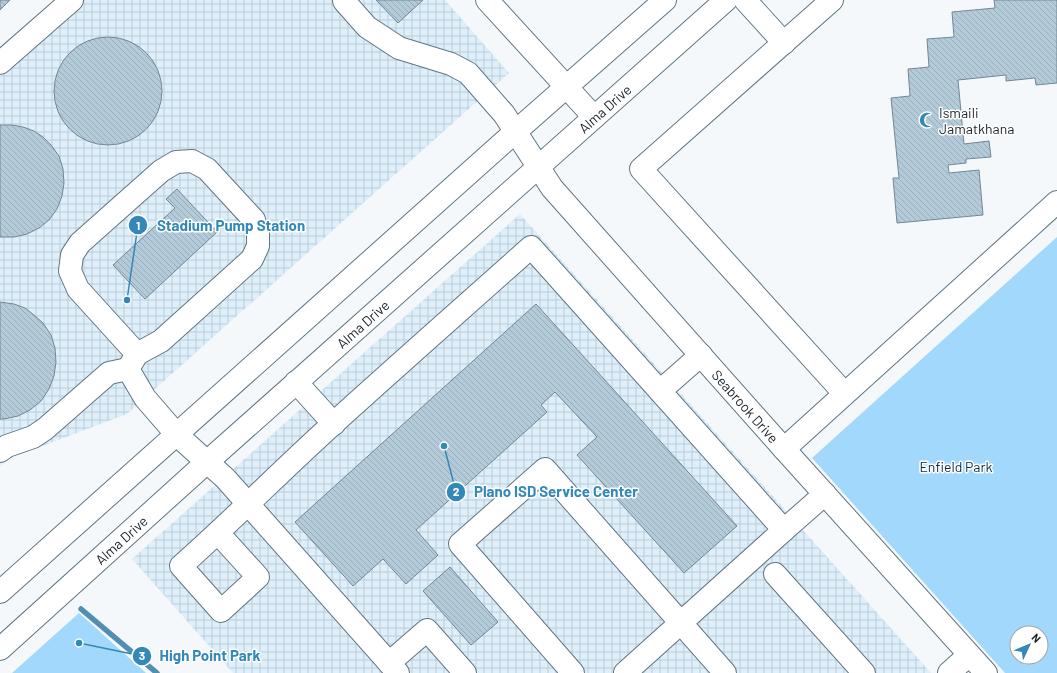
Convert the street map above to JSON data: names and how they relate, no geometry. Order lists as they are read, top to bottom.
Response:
{
  "streets": {
    "main road": ["Alma Drive", "Seabrook Drive"]
  },
  "crossings": [
    ["Alma Drive", "Seabrook Drive"]
  ],
  "parks": ["Enfield Park"],
  "places": {
    "mosque": ["Ismaili Jamatkhana"],
    "other": ["Stadium Pump Station", "Plano ISD Service Center", "High Point Park"]
  },
  "north": "top right"
}
